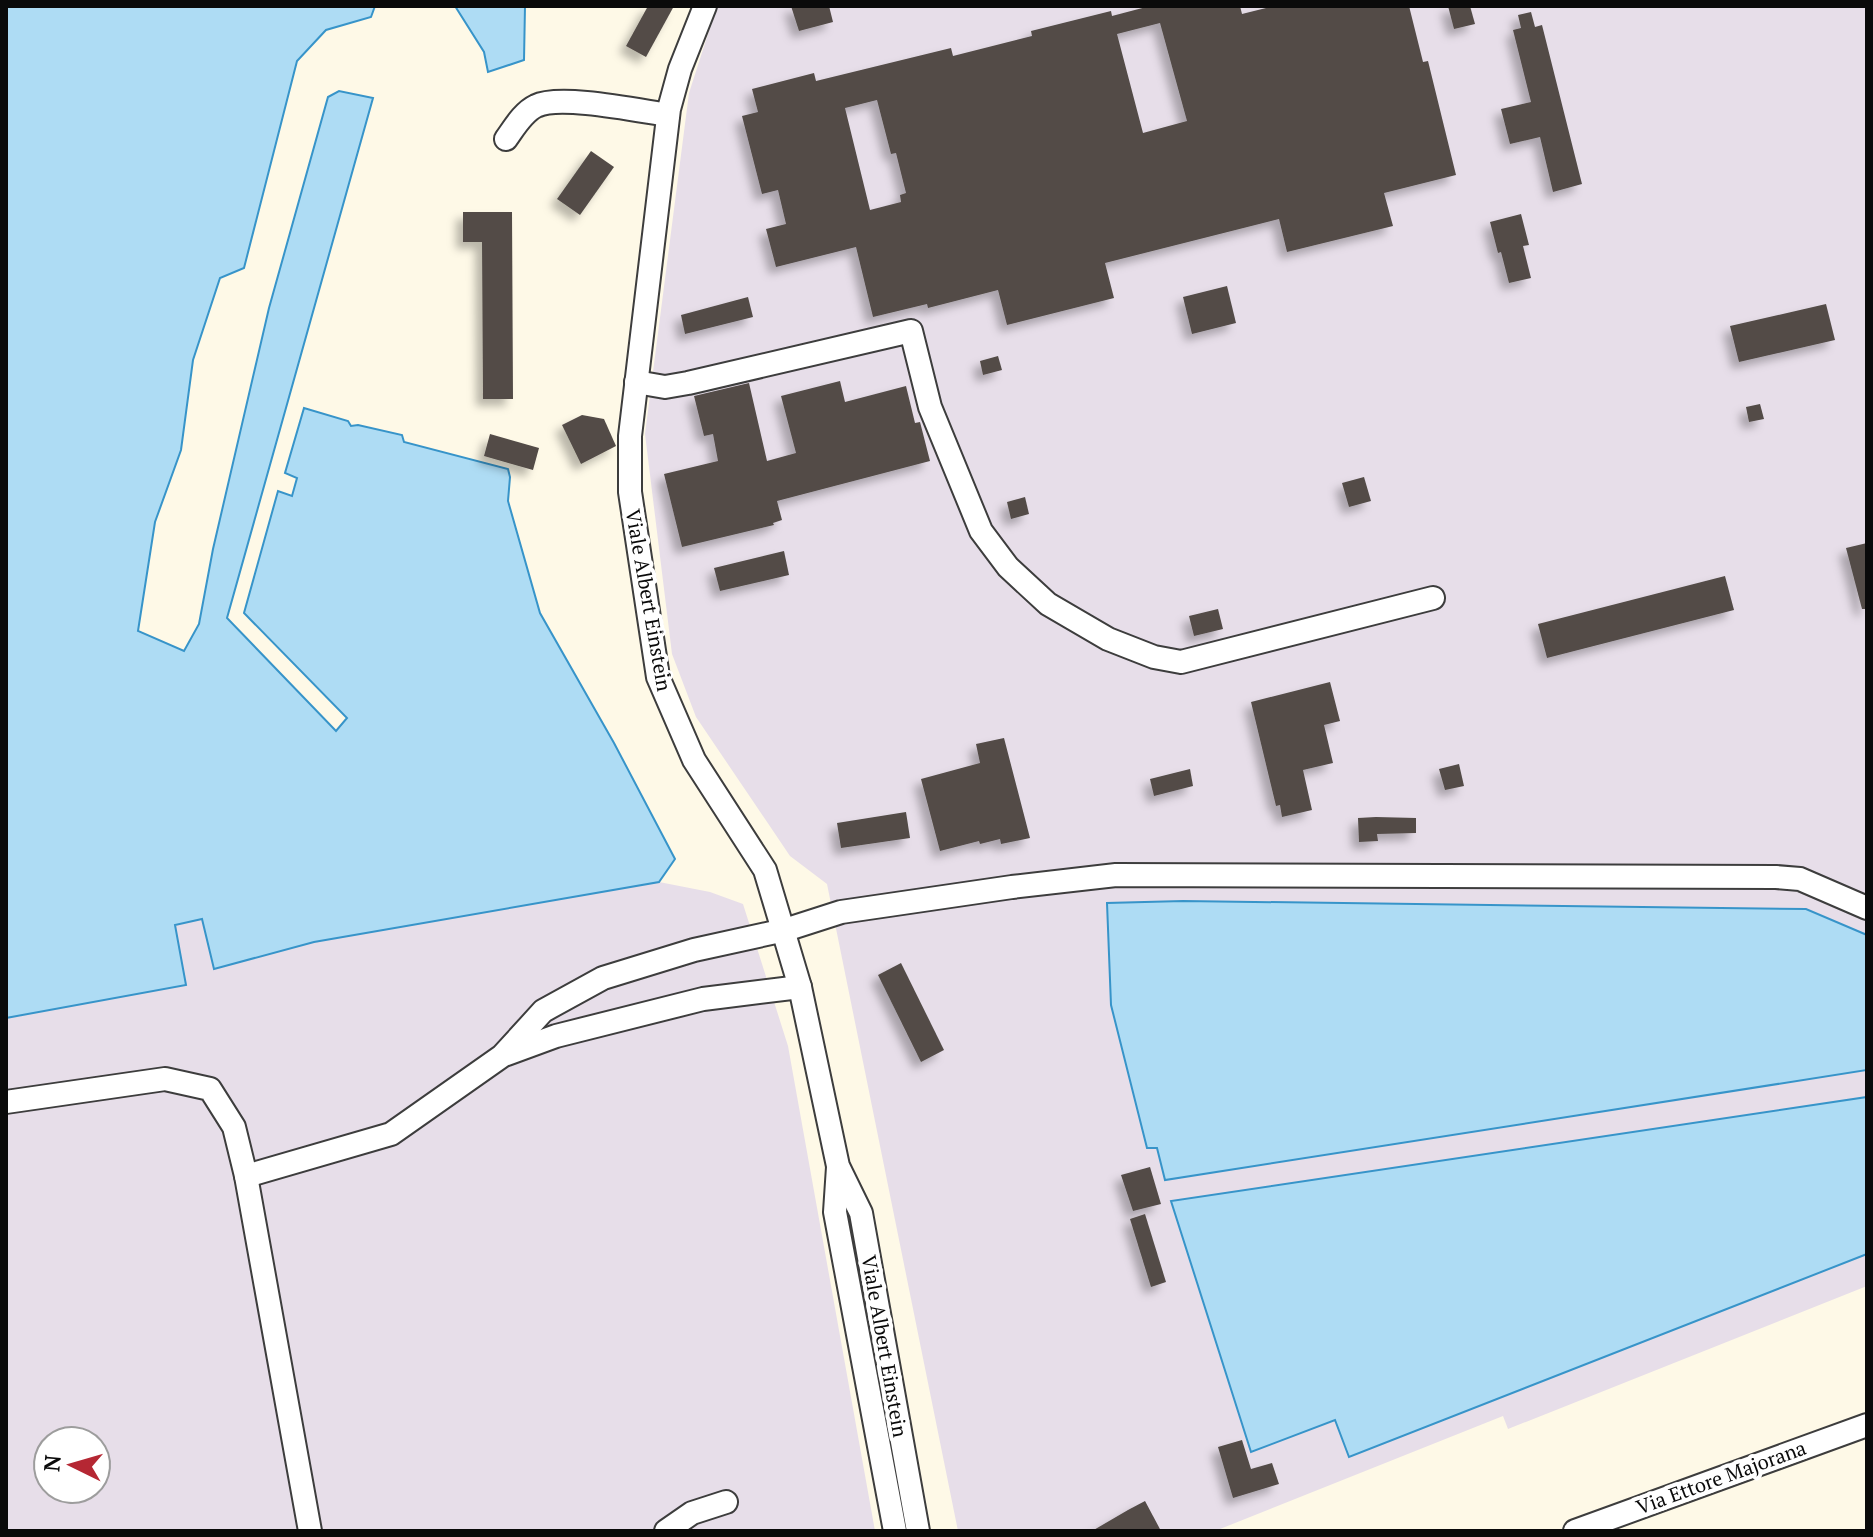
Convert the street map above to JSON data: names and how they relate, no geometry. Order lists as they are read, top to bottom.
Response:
{
  "streets": {
    "street": ["Viale Albert Einstein", "Via Ettore Majorana"]
  },
  "north": "left"
}
